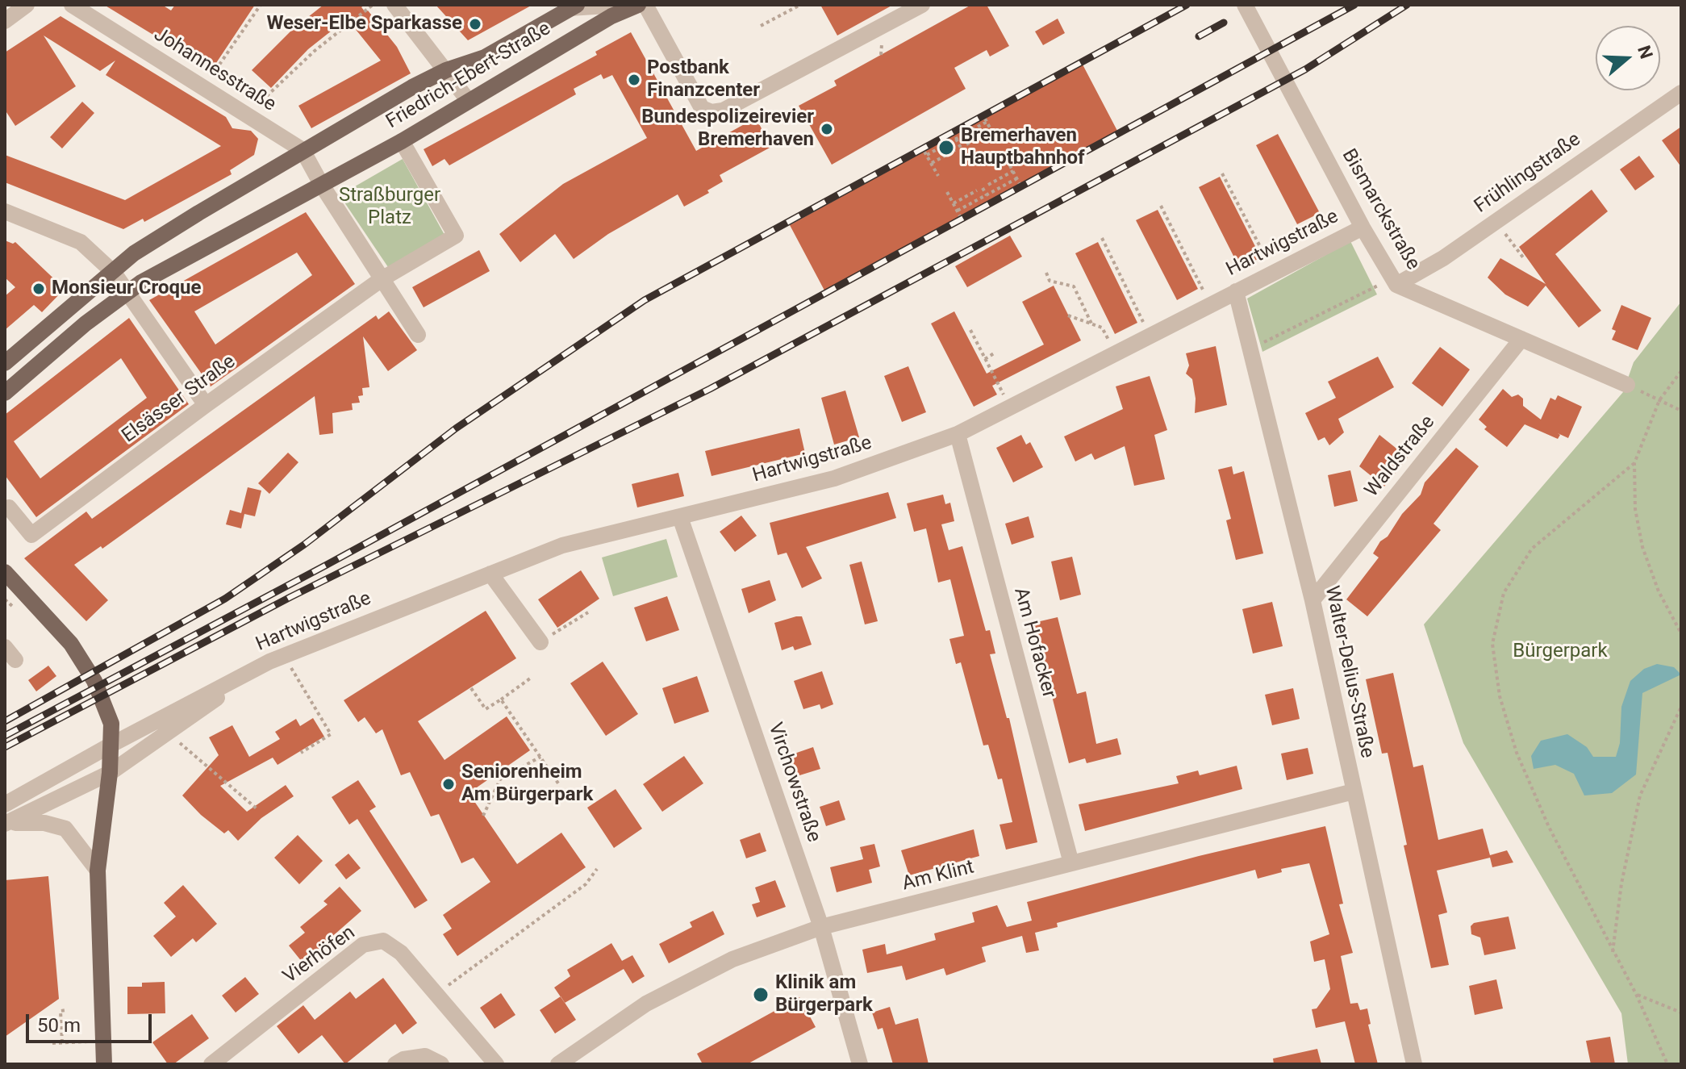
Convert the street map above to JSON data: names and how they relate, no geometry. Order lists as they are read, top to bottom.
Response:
{
  "streets": {
    "main road": ["Friedrich-Ebert-Straße"],
    "street": [
      "Johannesstraße",
      "Frühlingstraße",
      "Bismarckstraße",
      "Hartwigstraße",
      "Elsässer Straße",
      "Waldstraße",
      "Am Hofacker",
      "Walter-Delius-Straße",
      "Virchowstraße",
      "Am Klint",
      "Vierhöfen"
    ]
  },
  "crossings": [
    ["Johannesstraße", "Friedrich-Ebert-Straße"],
    ["Frühlingstraße", "Bismarckstraße"],
    ["Bismarckstraße", "Hartwigstraße"],
    ["Bismarckstraße", "Waldstraße"],
    ["Hartwigstraße", "Am Hofacker"],
    ["Hartwigstraße", "Walter-Delius-Straße"],
    ["Hartwigstraße", "Virchowstraße"],
    ["Waldstraße", "Walter-Delius-Straße"],
    ["Am Hofacker", "Am Klint"],
    ["Walter-Delius-Straße", "Am Klint"],
    ["Virchowstraße", "Am Klint"]
  ],
  "parks": ["Straßburger Platz", "Bürgerpark"],
  "places": [
    "Weser-Elbe Sparkasse",
    "Postbank Finanzcenter",
    "Bundespolizeirevier Bremerhaven",
    "Bremerhaven Hauptbahnhof",
    "Monsieur Croque",
    "Seniorenheim Am Bürgerpark",
    "Klinik am Bürgerpark"
  ],
  "scale_bar": "50 m",
  "north": "right"
}
